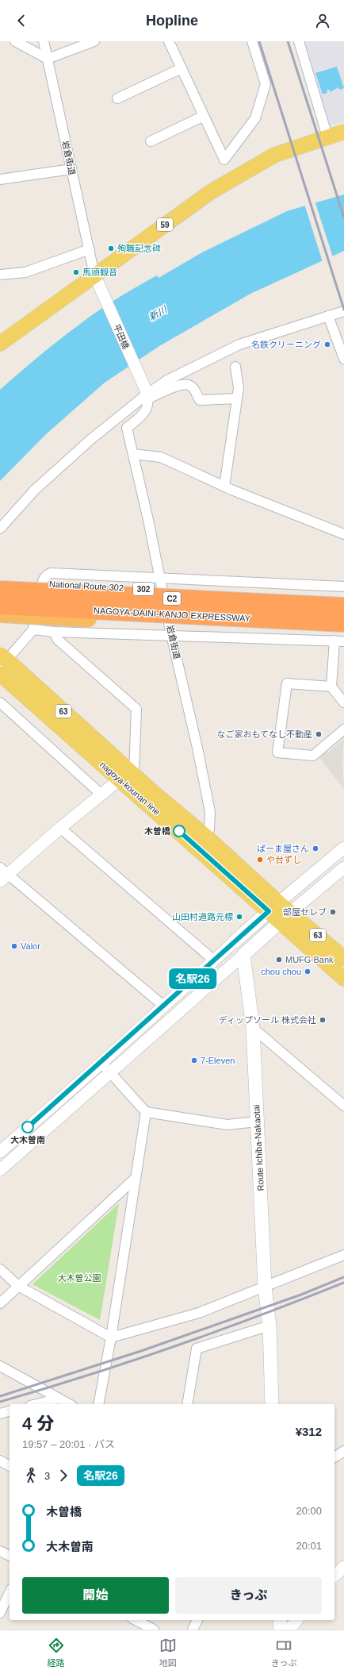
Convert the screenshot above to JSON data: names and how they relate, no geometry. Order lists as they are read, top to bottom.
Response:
{
  "streets": {
    "highway": [
      "National Route 302",
      "302",
      "C2",
      "NAGOYA-DAINI-KANJO EXPRESSWAY"
    ],
    "main road": [
      "59",
      "63",
      "nagoya-kounan line",
      "Route Ichiba-Nakaotai"
    ],
    "street": ["岩倉街道", "平田橋"]
  },
  "crossings": [
    ["岩倉街道", "59"],
    ["岩倉街道", "平田橋"],
    ["岩倉街道", "nagoya-kounan line"],
    ["59", "平田橋"]
  ],
  "water": ["新川"],
  "parks": ["大木曽公園"],
  "places": [
    "殉職記念碑",
    "馬頭観音",
    "名鉄クリーニング",
    "なご家おもてなし不動産",
    "木曽橋",
    "ぱーま屋さん",
    "や台ずし",
    "部屋セレブ",
    "山田村道路元標",
    "Valor",
    "MUFG Bank",
    "chou chou",
    "ディップソール 株式会社",
    "7-Eleven",
    "大木曽南"
  ],
  "lines": ["bus line 名駅26"],
  "page": {
    "header": "Hopline",
    "on_map": "名駅26",
    "heading": ["4 分", "19:57 – 20:01 · バス", "¥312"],
    "legs": ["3", "名駅26"],
    "list": [
      {
        "name": "木曽橋",
        "value": "20:00"
      },
      {
        "name": "大木曽南",
        "value": "20:01"
      }
    ],
    "buttons": ["開始", "きっぷ"],
    "tabs": ["経路", "地図", "きっぷ"]
  }
}
